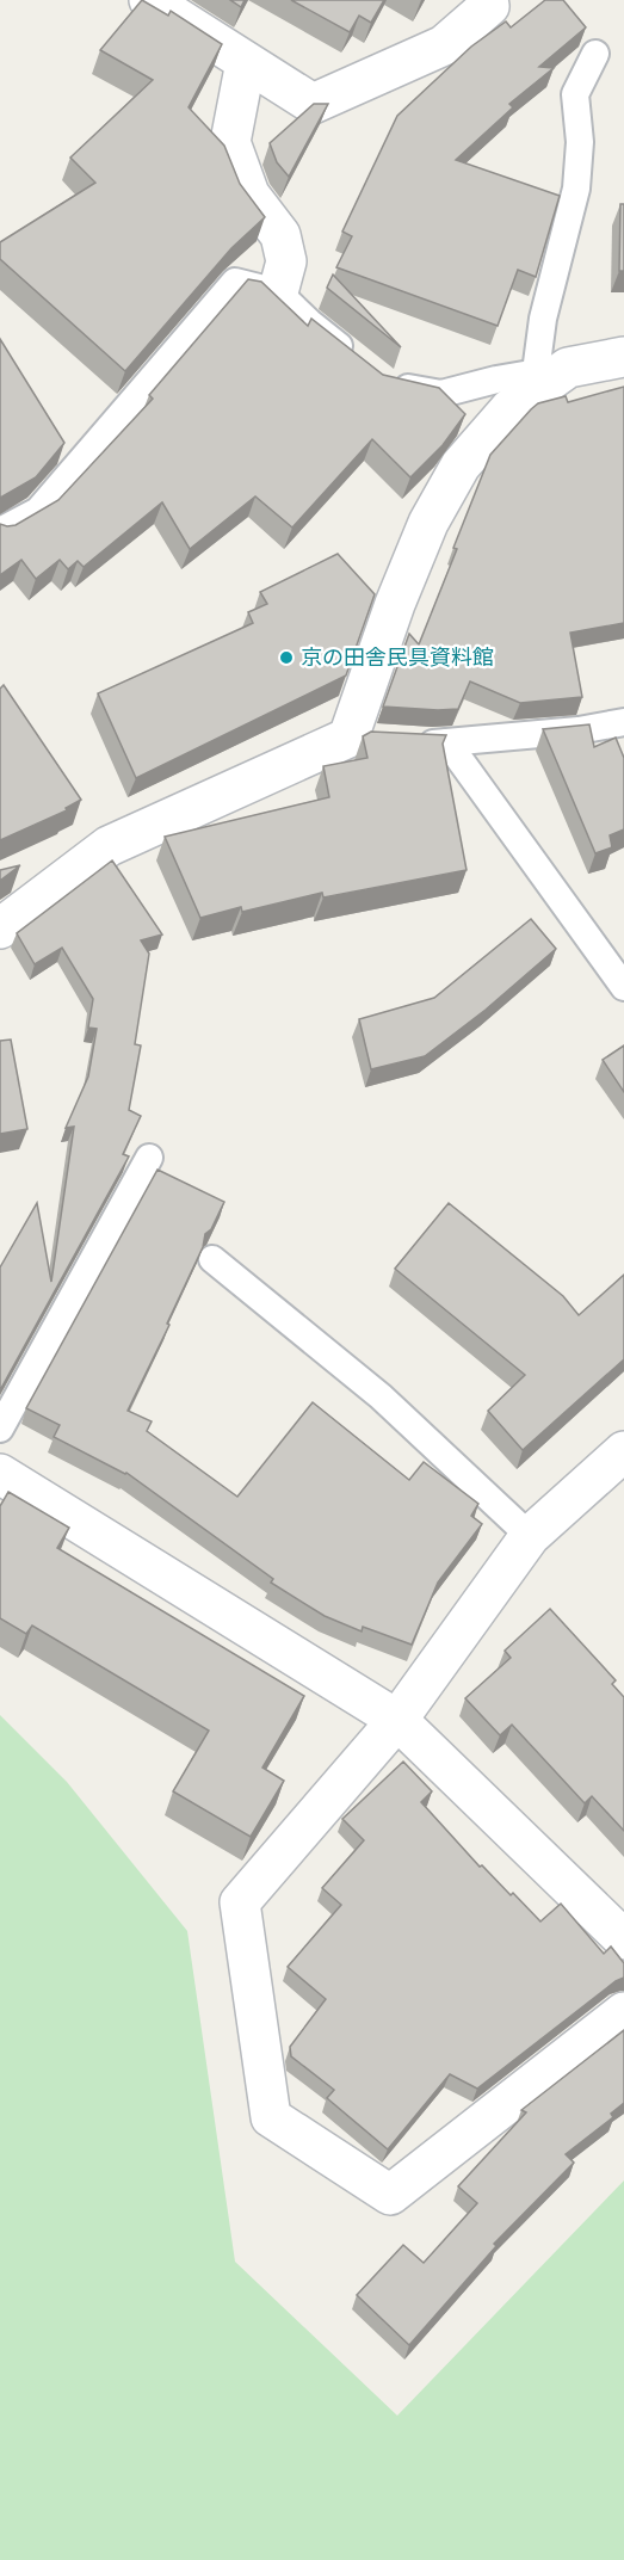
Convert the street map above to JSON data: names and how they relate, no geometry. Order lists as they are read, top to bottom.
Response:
{
  "places": ["京の田舎民具資料館"]
}
